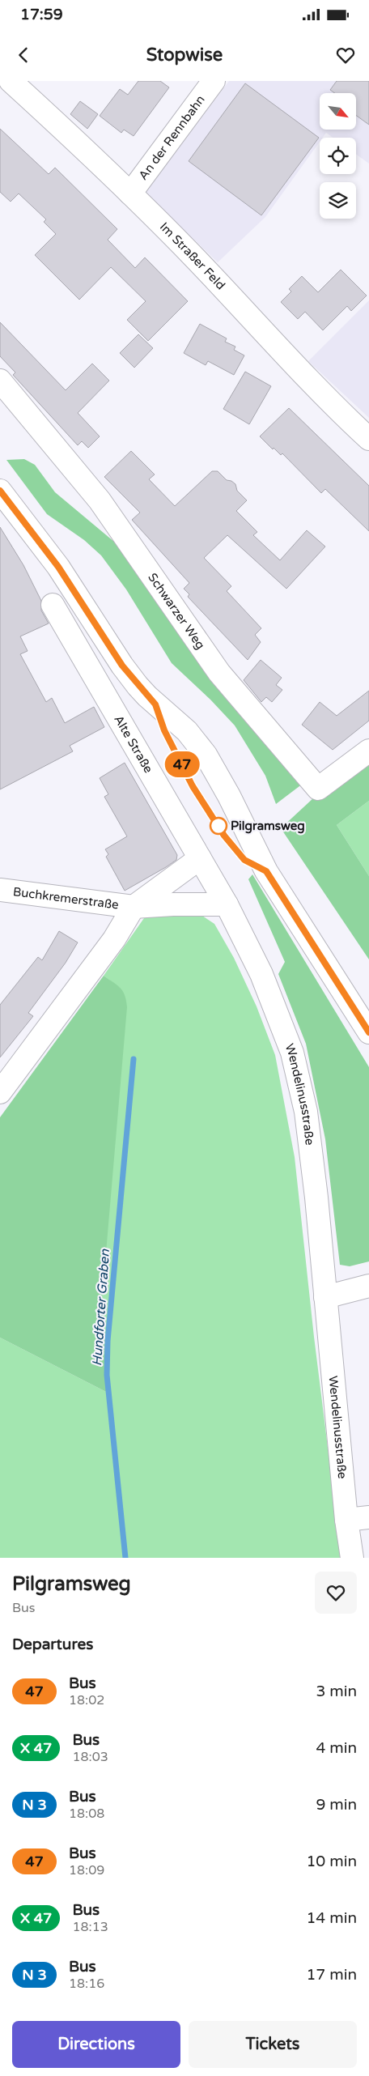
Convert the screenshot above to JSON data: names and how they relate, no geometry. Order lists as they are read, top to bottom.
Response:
{
  "streets": {
    "street": [
      "An der Rennbahn",
      "Im Straßer Feld",
      "Schwarzer Weg",
      "Alte Straße",
      "Buchkremerstraße",
      "Wendelinusstraße"
    ]
  },
  "crossings": [
    ["An der Rennbahn", "Im Straßer Feld"],
    ["Alte Straße", "Wendelinusstraße"]
  ],
  "water": ["Hundforter Graben"],
  "places": ["Pilgramsweg"],
  "lines": ["bus line 47"],
  "north": "bottom right",
  "page": {
    "status": "17:59",
    "header": "Stopwise",
    "on_map": "47",
    "heading": [
      ["Pilgramsweg", "Bus"],
      "Departures"
    ],
    "list": [
      {
        "mark": "47",
        "name": "Bus",
        "note": "18:02",
        "value": "3 min"
      },
      {
        "mark": "X 47",
        "name": "Bus",
        "note": "18:03",
        "value": "4 min"
      },
      {
        "mark": "N 3",
        "name": "Bus",
        "note": "18:08",
        "value": "9 min"
      },
      {
        "mark": "47",
        "name": "Bus",
        "note": "18:09",
        "value": "10 min"
      },
      {
        "mark": "X 47",
        "name": "Bus",
        "note": "18:13",
        "value": "14 min"
      },
      {
        "mark": "N 3",
        "name": "Bus",
        "note": "18:16",
        "value": "17 min"
      }
    ],
    "buttons": ["Directions", "Tickets"]
  }
}
